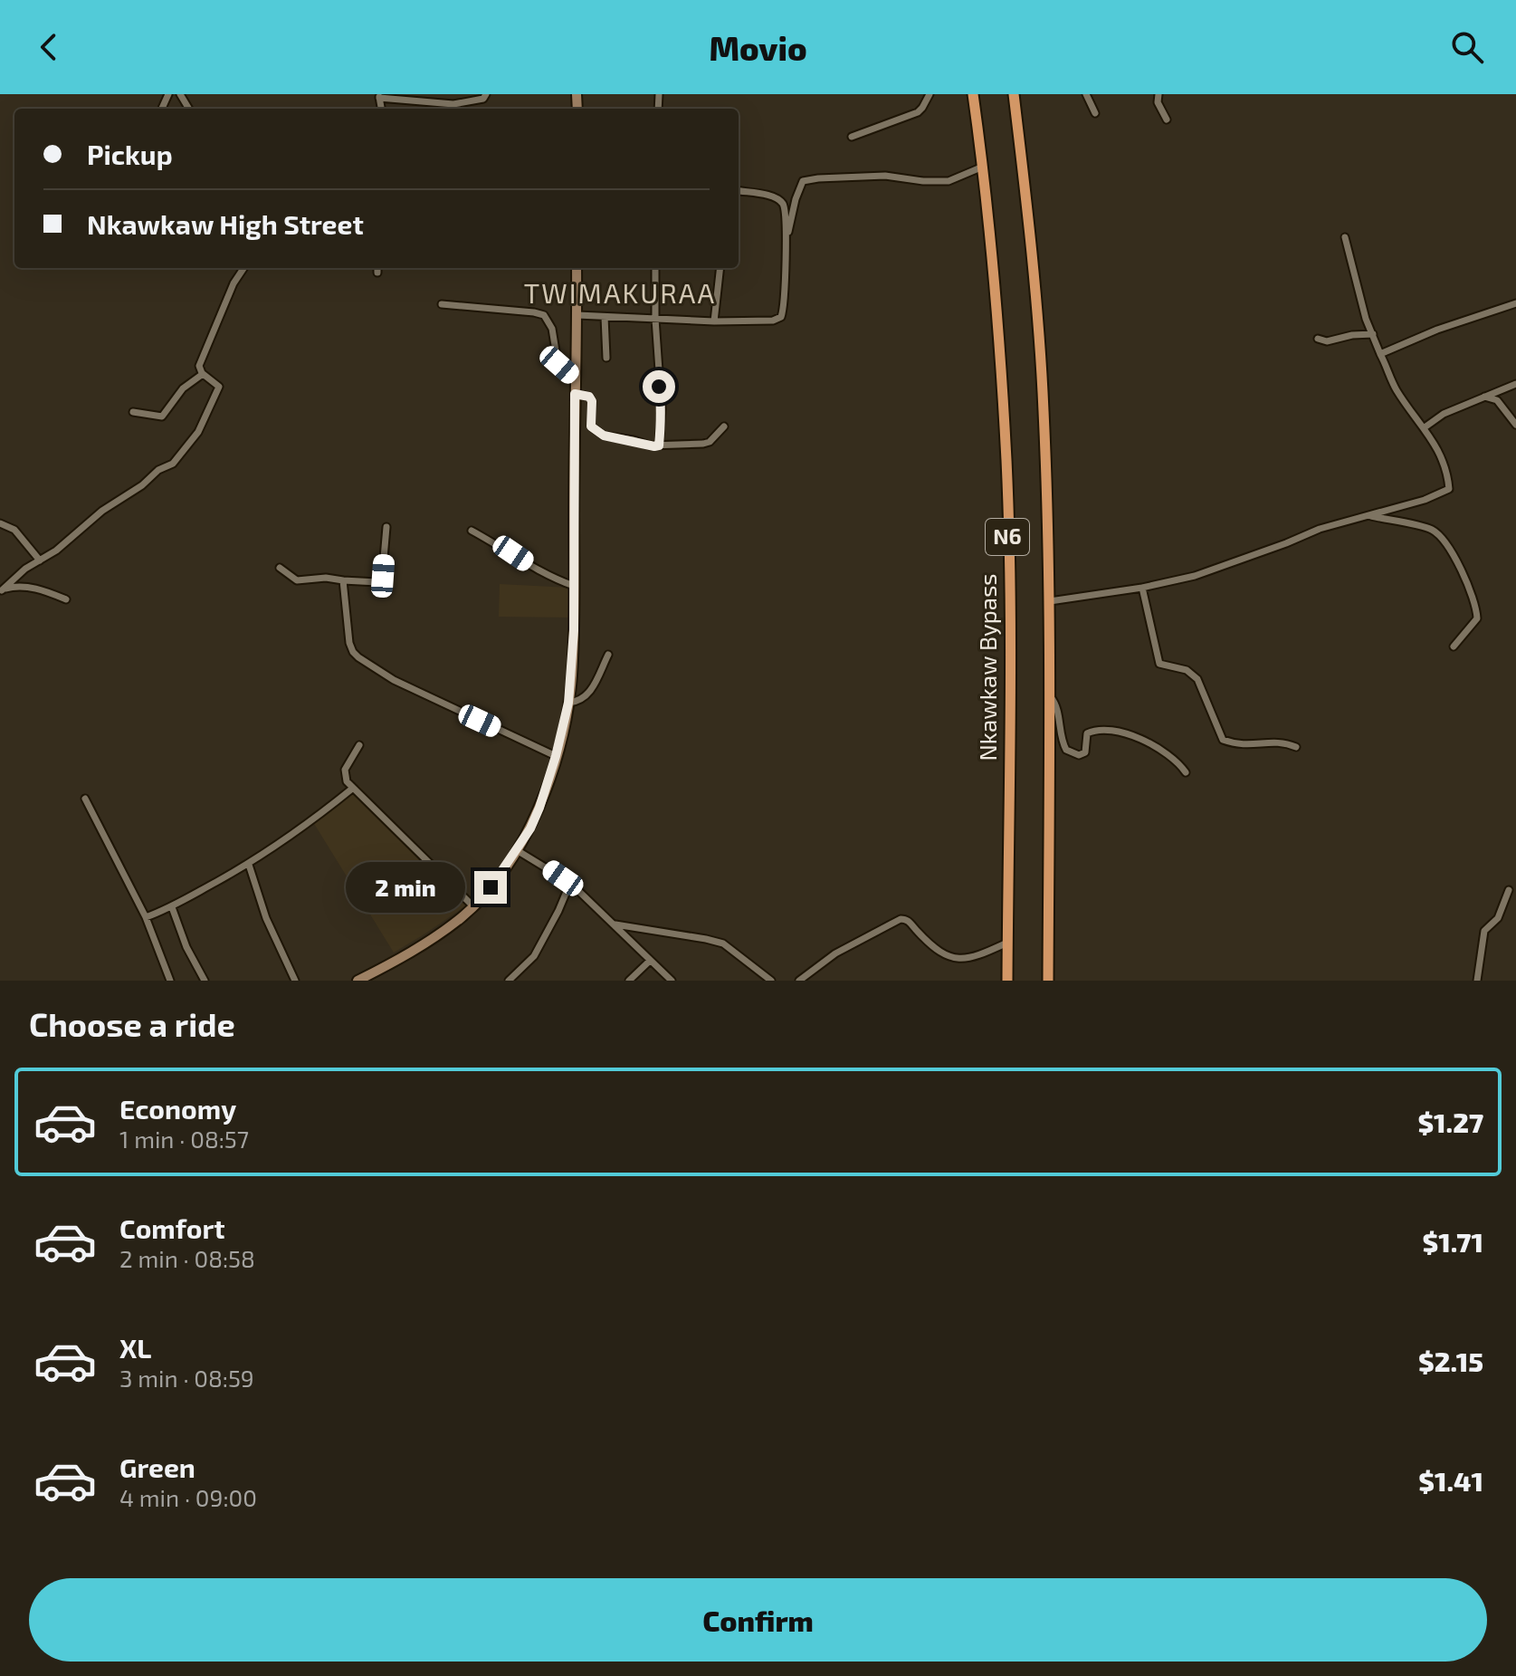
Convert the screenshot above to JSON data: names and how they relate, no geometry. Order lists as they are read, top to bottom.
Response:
{
  "streets": {
    "highway": ["N6", "Nkawkaw Bypass"]
  },
  "districts": ["TWIMAKURAA"],
  "page": {
    "header": "Movio",
    "banner": ["Pickup", "Nkawkaw High Street"],
    "bubble": "2 min",
    "heading": "Choose a ride",
    "list": [
      {
        "name": "Economy",
        "note": "1 min · 08:57",
        "value": "$1.27"
      },
      {
        "name": "Comfort",
        "note": "2 min · 08:58",
        "value": "$1.71"
      },
      {
        "name": "XL",
        "note": "3 min · 08:59",
        "value": "$2.15"
      },
      {
        "name": "Green",
        "note": "4 min · 09:00",
        "value": "$1.41"
      }
    ],
    "buttons": "Confirm"
  }
}
